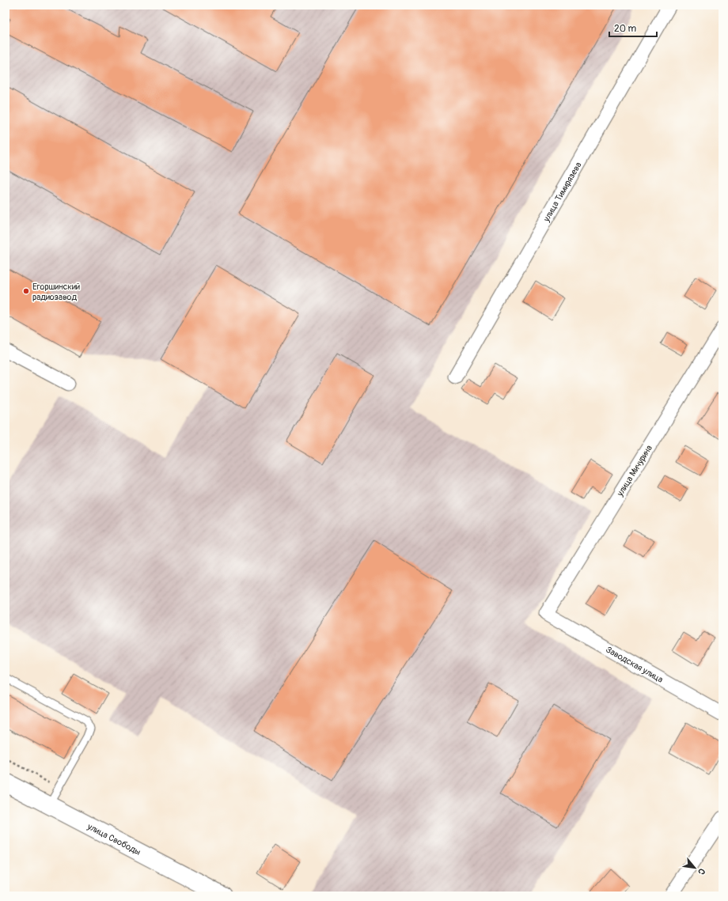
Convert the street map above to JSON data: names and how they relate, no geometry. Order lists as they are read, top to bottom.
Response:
{
  "streets": {
    "street": [
      "улица Тимирязева",
      "улица Мичурина",
      "Заводская улица",
      "улица Свободы"
    ]
  },
  "crossings": [
    ["улица Мичурина", "Заводская улица"]
  ],
  "places": ["Егоршинский радиозавод"],
  "scale_bar": "20 m",
  "north": "bottom right"
}
